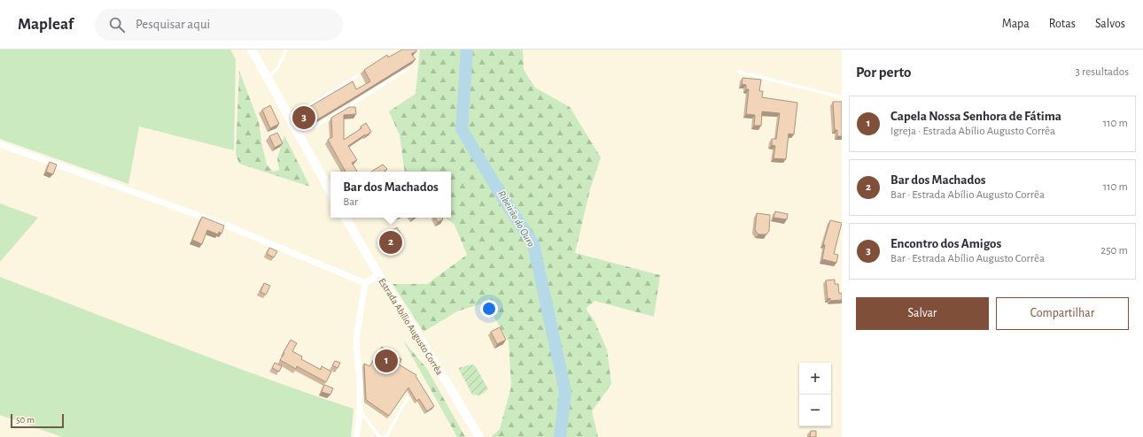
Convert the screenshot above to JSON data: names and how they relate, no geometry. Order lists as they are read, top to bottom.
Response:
{
  "streets": {
    "main road": ["Estrada Abílio Augusto Corrêa"]
  },
  "water": ["Ribeirão do Ouro"],
  "scale_bar": "50 m",
  "page": {
    "header": "Mapleaf",
    "search": "Pesquisar aqui",
    "nav": ["Mapa", "Rotas", "Salvos"],
    "heading": ["Por perto", "3 resultados"],
    "list": [
      {
        "mark": "1",
        "name": "Capela Nossa Senhora de Fátima",
        "note": "Igreja · Estrada Abílio Augusto Corrêa",
        "value": "110 m"
      },
      {
        "mark": "2",
        "name": "Bar dos Machados",
        "note": "Bar · Estrada Abílio Augusto Corrêa",
        "value": "110 m"
      },
      {
        "mark": "3",
        "name": "Encontro dos Amigos",
        "note": "Bar · Estrada Abílio Augusto Corrêa",
        "value": "250 m"
      }
    ],
    "pins": ["3", "2", "1"],
    "popup": ["Bar dos Machados", "Bar"],
    "buttons": ["Salvar", "Compartilhar"],
    "map_buttons": ["+", "−"],
    "scale": "50 m"
  }
}
